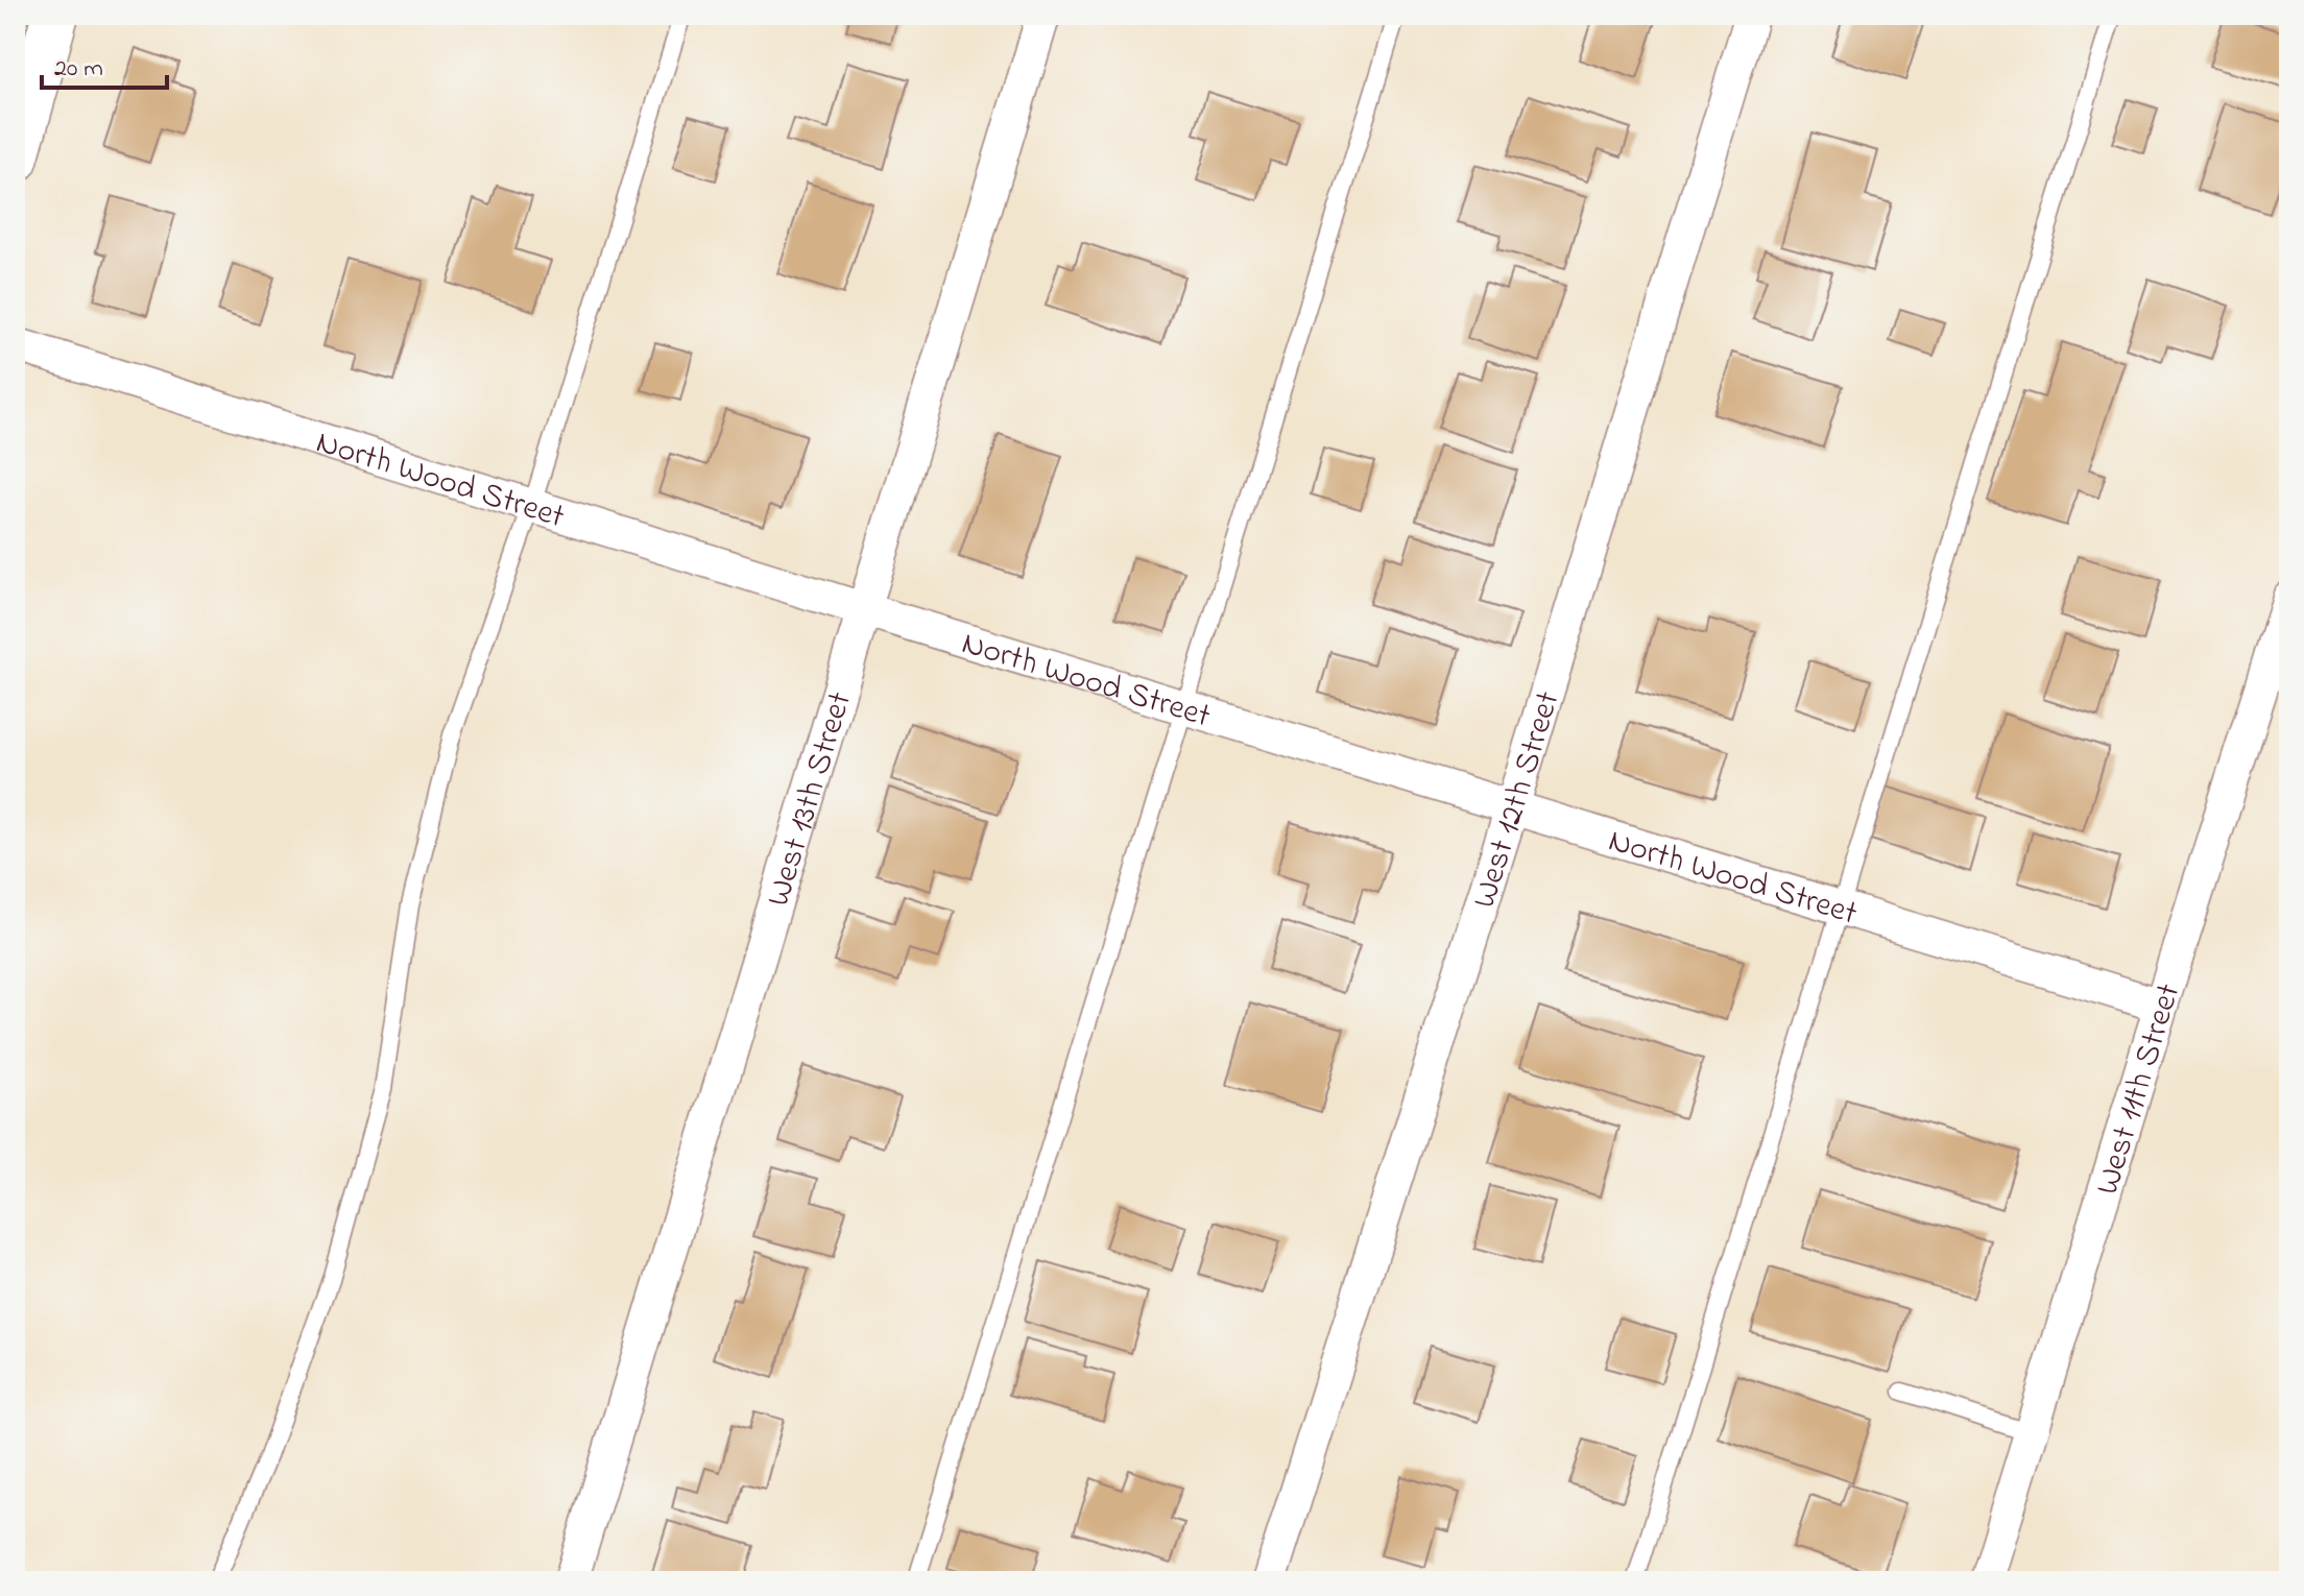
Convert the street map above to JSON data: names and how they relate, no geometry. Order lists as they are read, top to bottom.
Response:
{
  "streets": {
    "street": [
      "North Wood Street",
      "West 13th Street",
      "West 12th Street",
      "West 11th Street"
    ]
  },
  "crossings": [
    ["North Wood Street", "West 13th Street"],
    ["North Wood Street", "West 12th Street"],
    ["North Wood Street", "West 11th Street"]
  ],
  "scale_bar": "20 m"
}
